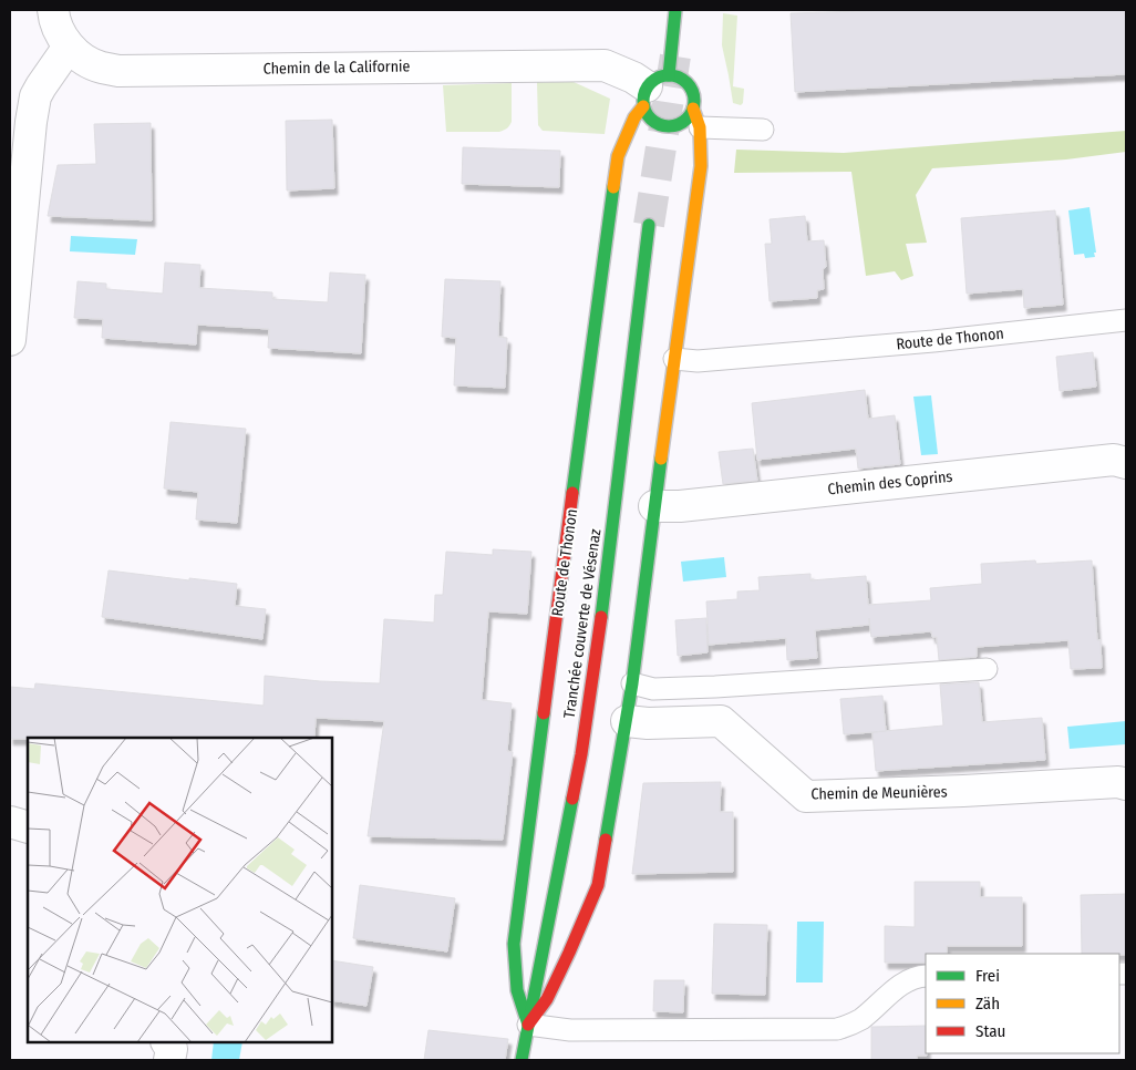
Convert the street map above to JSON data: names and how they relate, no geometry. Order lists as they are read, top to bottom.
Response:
{
  "streets": {
    "street": [
      "Chemin de la Californie",
      "Route de Thonon",
      "Chemin des Coprins",
      "Tranchée couverte de Vésenaz",
      "Chemin de Meunières"
    ]
  },
  "crossings": [
    ["Chemin de la Californie", "Route de Thonon"],
    ["Route de Thonon", "Chemin des Coprins"],
    ["Route de Thonon", "Tranchée couverte de Vésenaz"],
    ["Route de Thonon", "Chemin de Meunières"]
  ],
  "legend": ["Frei", "Zäh", "Stau"]
}
